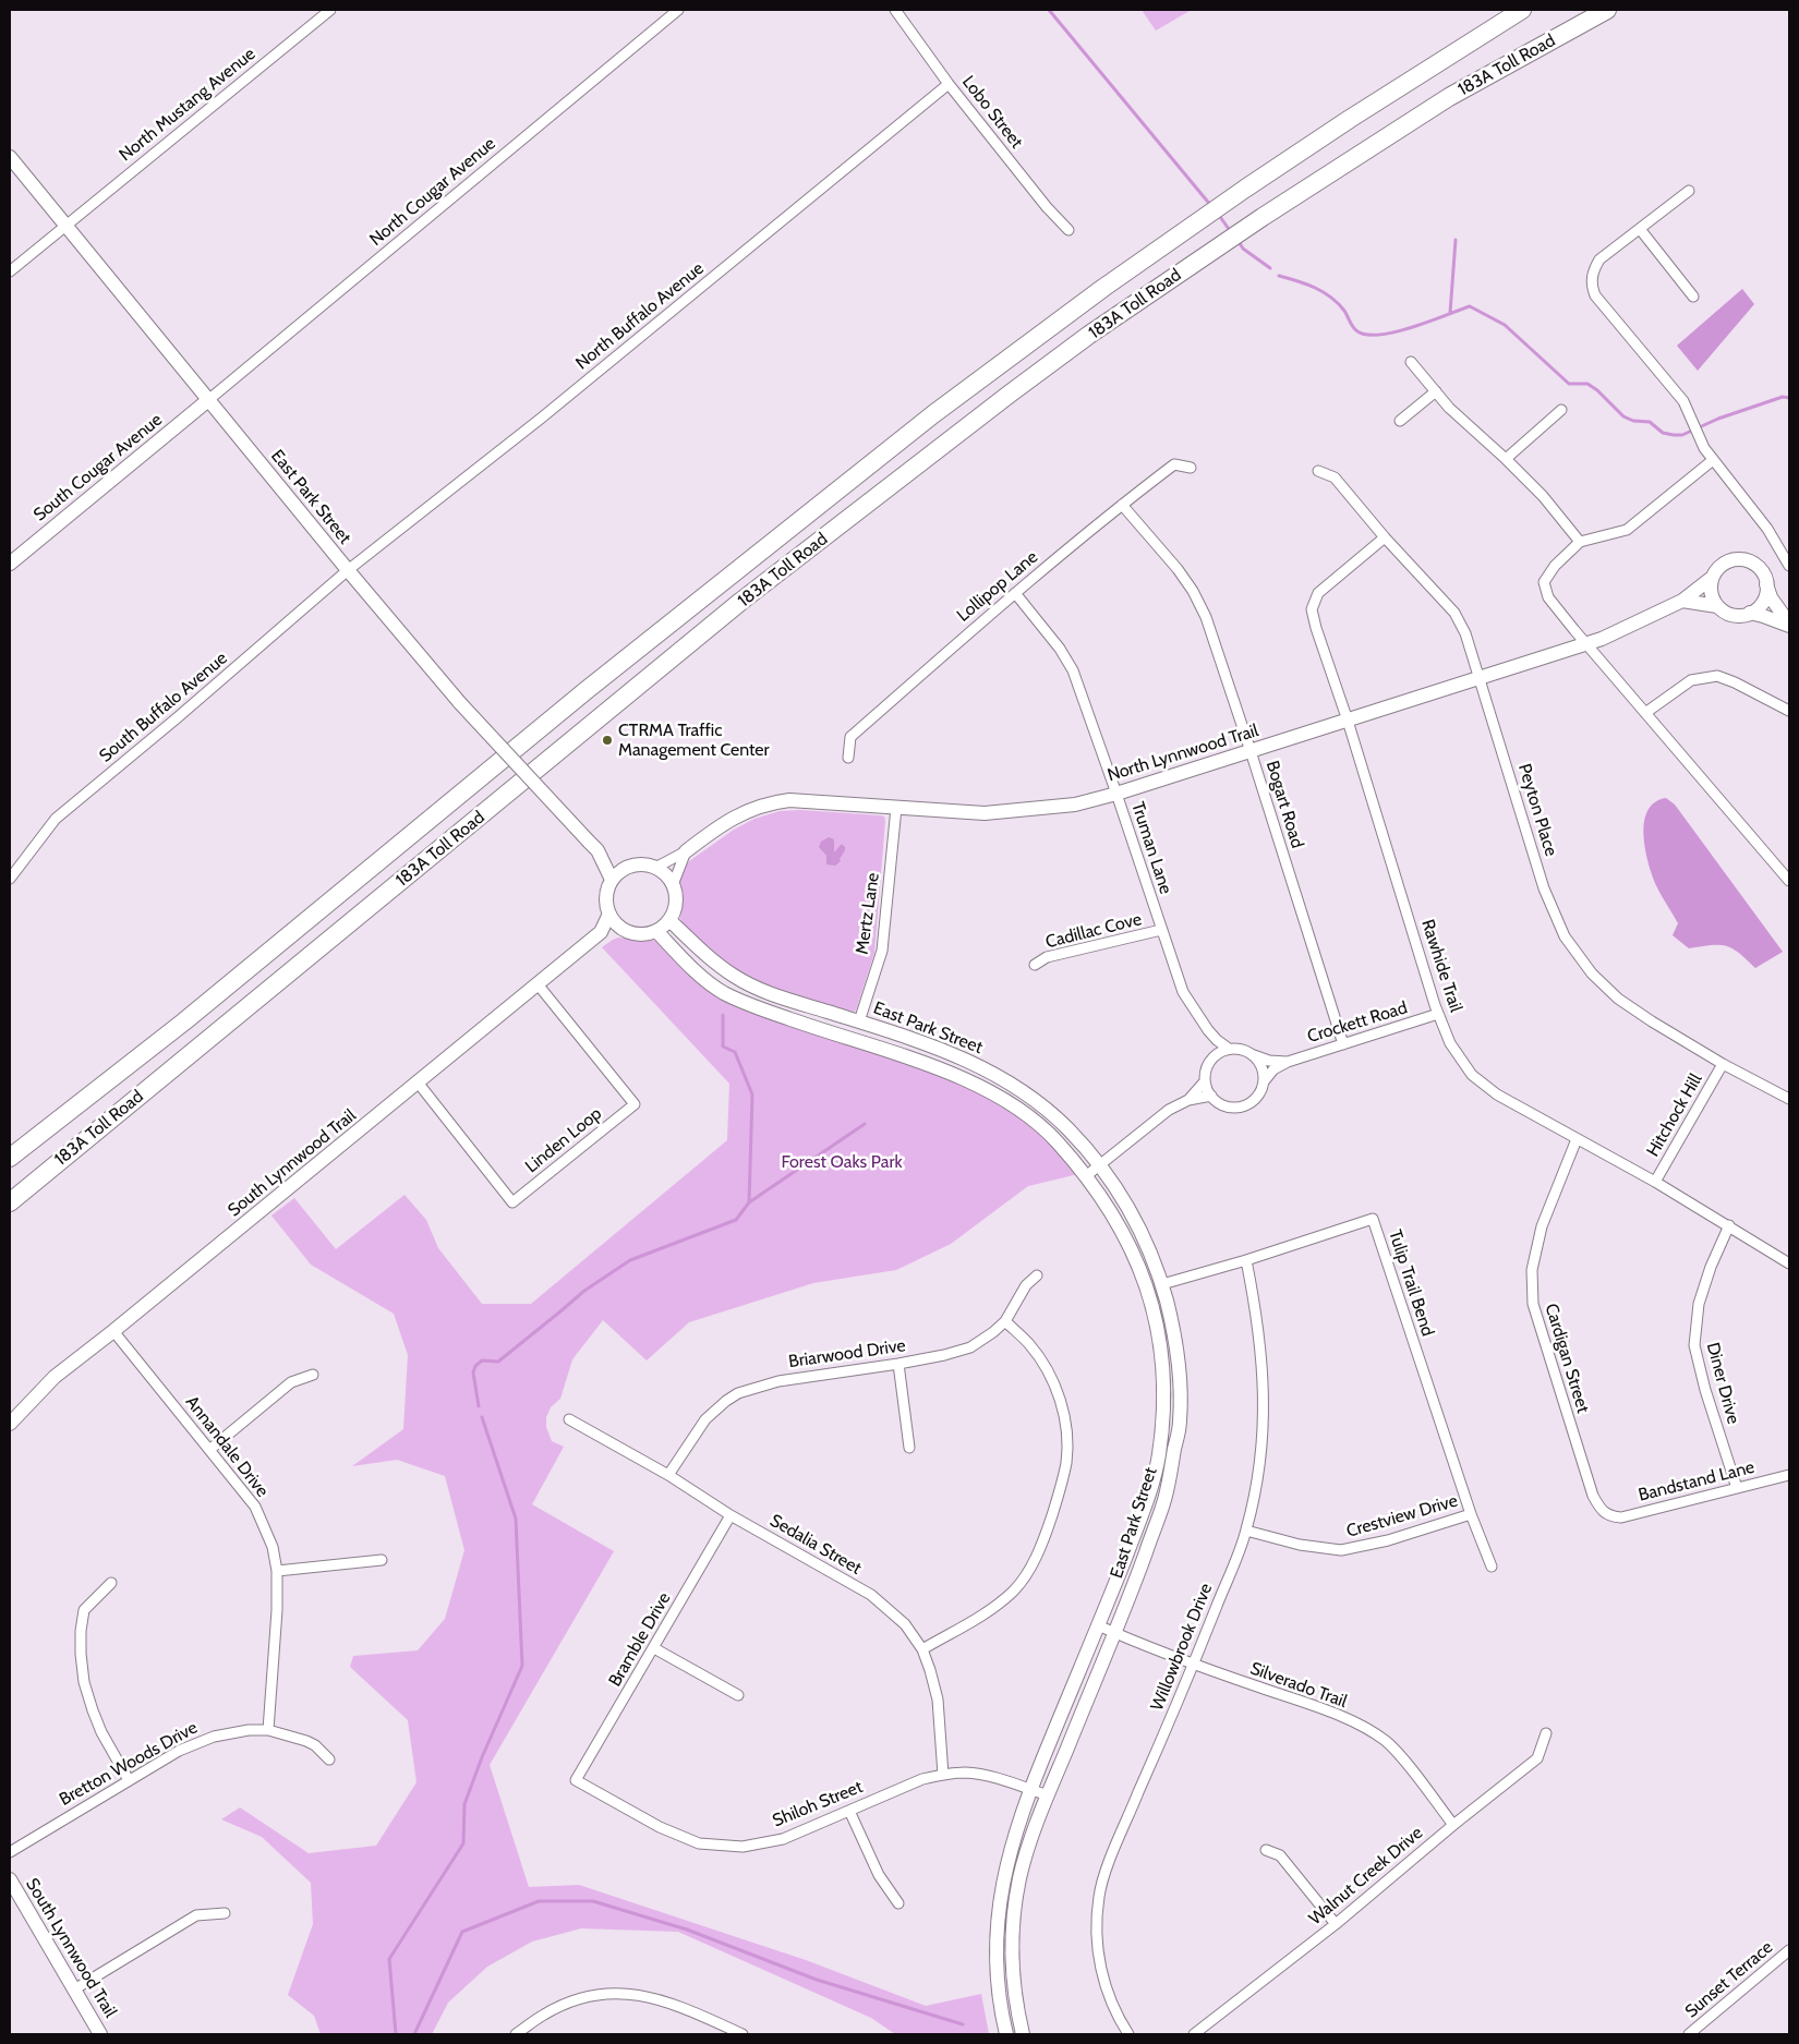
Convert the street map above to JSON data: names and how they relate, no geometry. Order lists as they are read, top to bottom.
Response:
{
  "streets": {
    "highway": ["183A Toll Road"],
    "street": [
      "North Mustang Avenue",
      "Lobo Street",
      "North Cougar Avenue",
      "North Buffalo Avenue",
      "South Cougar Avenue",
      "East Park Street",
      "Lollipop Lane",
      "South Buffalo Avenue",
      "North Lynnwood Trail",
      "Bogart Road",
      "Peyton Place",
      "Truman Lane",
      "Mertz Lane",
      "Cadillac Cove",
      "Rawhide Trail",
      "Crockett Road",
      "Hitchock Hill",
      "Linden Loop",
      "South Lynnwood Trail",
      "Tulip Trail Bend",
      "Briarwood Drive",
      "Cardigan Street",
      "Diner Drive",
      "Annandale Drive",
      "Bandstand Lane",
      "Crestview Drive",
      "Sedalia Street",
      "Bramble Drive",
      "Willowbrook Drive",
      "Silverado Trail",
      "Bretton Woods Drive",
      "Shiloh Street",
      "Walnut Creek Drive",
      "Sunset Terrace"
    ]
  },
  "crossings": [
    ["North Mustang Avenue", "East Park Street"],
    ["Lobo Street", "North Buffalo Avenue"],
    ["North Cougar Avenue", "South Cougar Avenue"],
    ["North Cougar Avenue", "East Park Street"],
    ["North Buffalo Avenue", "East Park Street"],
    ["North Buffalo Avenue", "South Buffalo Avenue"],
    ["South Cougar Avenue", "East Park Street"],
    ["East Park Street", "South Buffalo Avenue"],
    ["East Park Street", "North Lynnwood Trail"],
    ["East Park Street", "Mertz Lane"],
    ["East Park Street", "South Lynnwood Trail"],
    ["East Park Street", "Tulip Trail Bend"],
    ["East Park Street", "Silverado Trail"],
    ["East Park Street", "Shiloh Street"],
    ["Lollipop Lane", "Bogart Road"],
    ["Lollipop Lane", "Truman Lane"],
    ["North Lynnwood Trail", "Bogart Road"],
    ["North Lynnwood Trail", "Peyton Place"],
    ["North Lynnwood Trail", "Truman Lane"],
    ["North Lynnwood Trail", "Mertz Lane"],
    ["North Lynnwood Trail", "Rawhide Trail"],
    ["North Lynnwood Trail", "South Lynnwood Trail"],
    ["Bogart Road", "Crockett Road"],
    ["Peyton Place", "Rawhide Trail"],
    ["Peyton Place", "Hitchock Hill"],
    ["Truman Lane", "Cadillac Cove"],
    ["Truman Lane", "Crockett Road"],
    ["Rawhide Trail", "Crockett Road"],
    ["Rawhide Trail", "Hitchock Hill"],
    ["Rawhide Trail", "Cardigan Street"],
    ["Rawhide Trail", "Diner Drive"],
    ["Linden Loop", "South Lynnwood Trail"],
    ["South Lynnwood Trail", "Annandale Drive"],
    ["Tulip Trail Bend", "Crestview Drive"],
    ["Tulip Trail Bend", "Willowbrook Drive"],
    ["Briarwood Drive", "Sedalia Street"],
    ["Cardigan Street", "Bandstand Lane"],
    ["Diner Drive", "Bandstand Lane"],
    ["Annandale Drive", "Bretton Woods Drive"],
    ["Crestview Drive", "Willowbrook Drive"],
    ["Sedalia Street", "Bramble Drive"],
    ["Sedalia Street", "Shiloh Street"],
    ["Bramble Drive", "Shiloh Street"],
    ["Willowbrook Drive", "Silverado Trail"],
    ["Silverado Trail", "Walnut Creek Drive"]
  ],
  "parks": ["Forest Oaks Park"],
  "places": ["CTRMA Traffic Management Center"]
}
